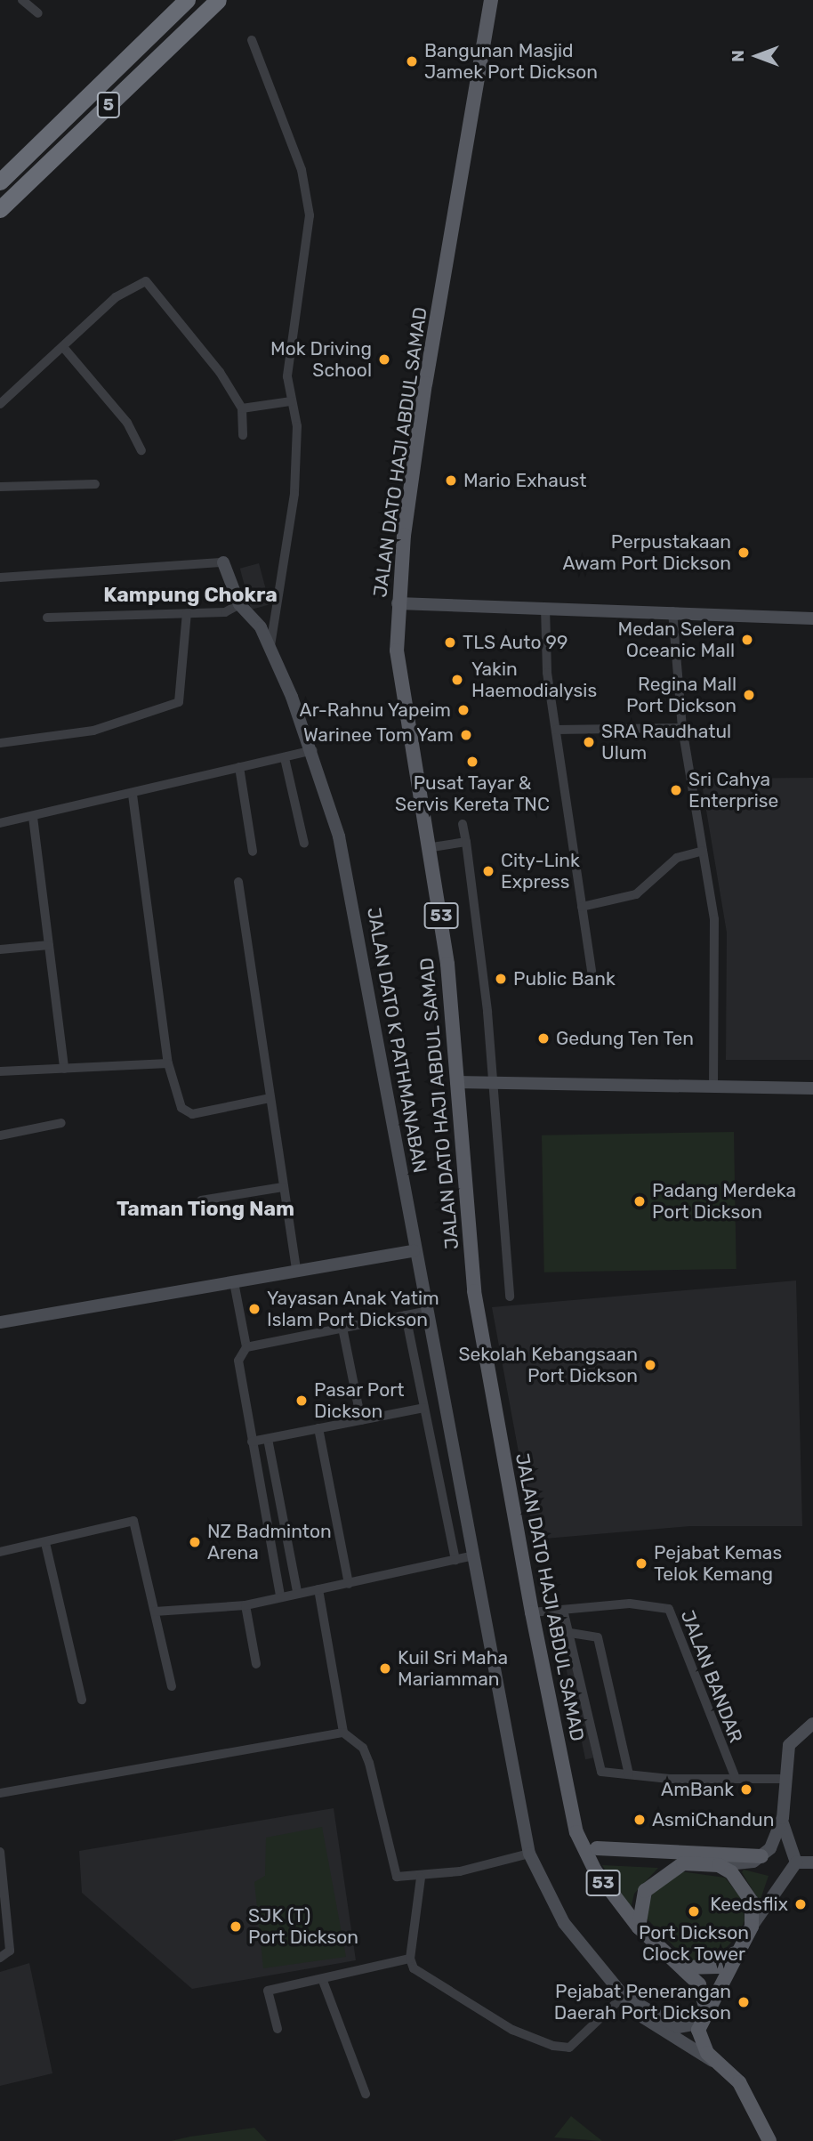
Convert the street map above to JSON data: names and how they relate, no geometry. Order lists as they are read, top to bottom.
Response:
{
  "streets": {
    "highway": ["5"],
    "main road": ["JALAN DATO HAJI ABDUL SAMAD", "53"],
    "street": ["JALAN DATO K PATHMANABAN", "JALAN BANDAR"]
  },
  "crossings": [
    ["JALAN DATO HAJI ABDUL SAMAD", "53"],
    ["JALAN DATO HAJI ABDUL SAMAD", "JALAN BANDAR"]
  ],
  "districts": ["Kampung Chokra", "Taman Tiong Nam"],
  "places": [
    "Bangunan Masjid Jamek Port Dickson",
    "Mok Driving School",
    "Mario Exhaust",
    "Perpustakaan Awam Port Dickson",
    "Medan Selera Oceanic Mall",
    "TLS Auto 99",
    "Yakin Haemodialysis",
    "Regina Mall Port Dickson",
    "Ar-Rahnu Yapeim",
    "Warinee Tom Yam",
    "SRA Raudhatul Ulum",
    "Pusat Tayar & Servis Kereta TNC",
    "Sri Cahya Enterprise",
    "City-Link Express",
    "Public Bank",
    "Gedung Ten Ten",
    "Padang Merdeka Port Dickson",
    "Yayasan Anak Yatim Islam Port Dickson",
    "Sekolah Kebangsaan Port Dickson",
    "Pasar Port Dickson",
    "NZ Badminton Arena",
    "Pejabat Kemas Telok Kemang",
    "Kuil Sri Maha Mariamman",
    "AmBank",
    "AsmiChandun",
    "Keedsflix",
    "Port Dickson Clock Tower",
    "SJK (T) Port Dickson",
    "Pejabat Penerangan Daerah Port Dickson"
  ],
  "north": "left"
}
